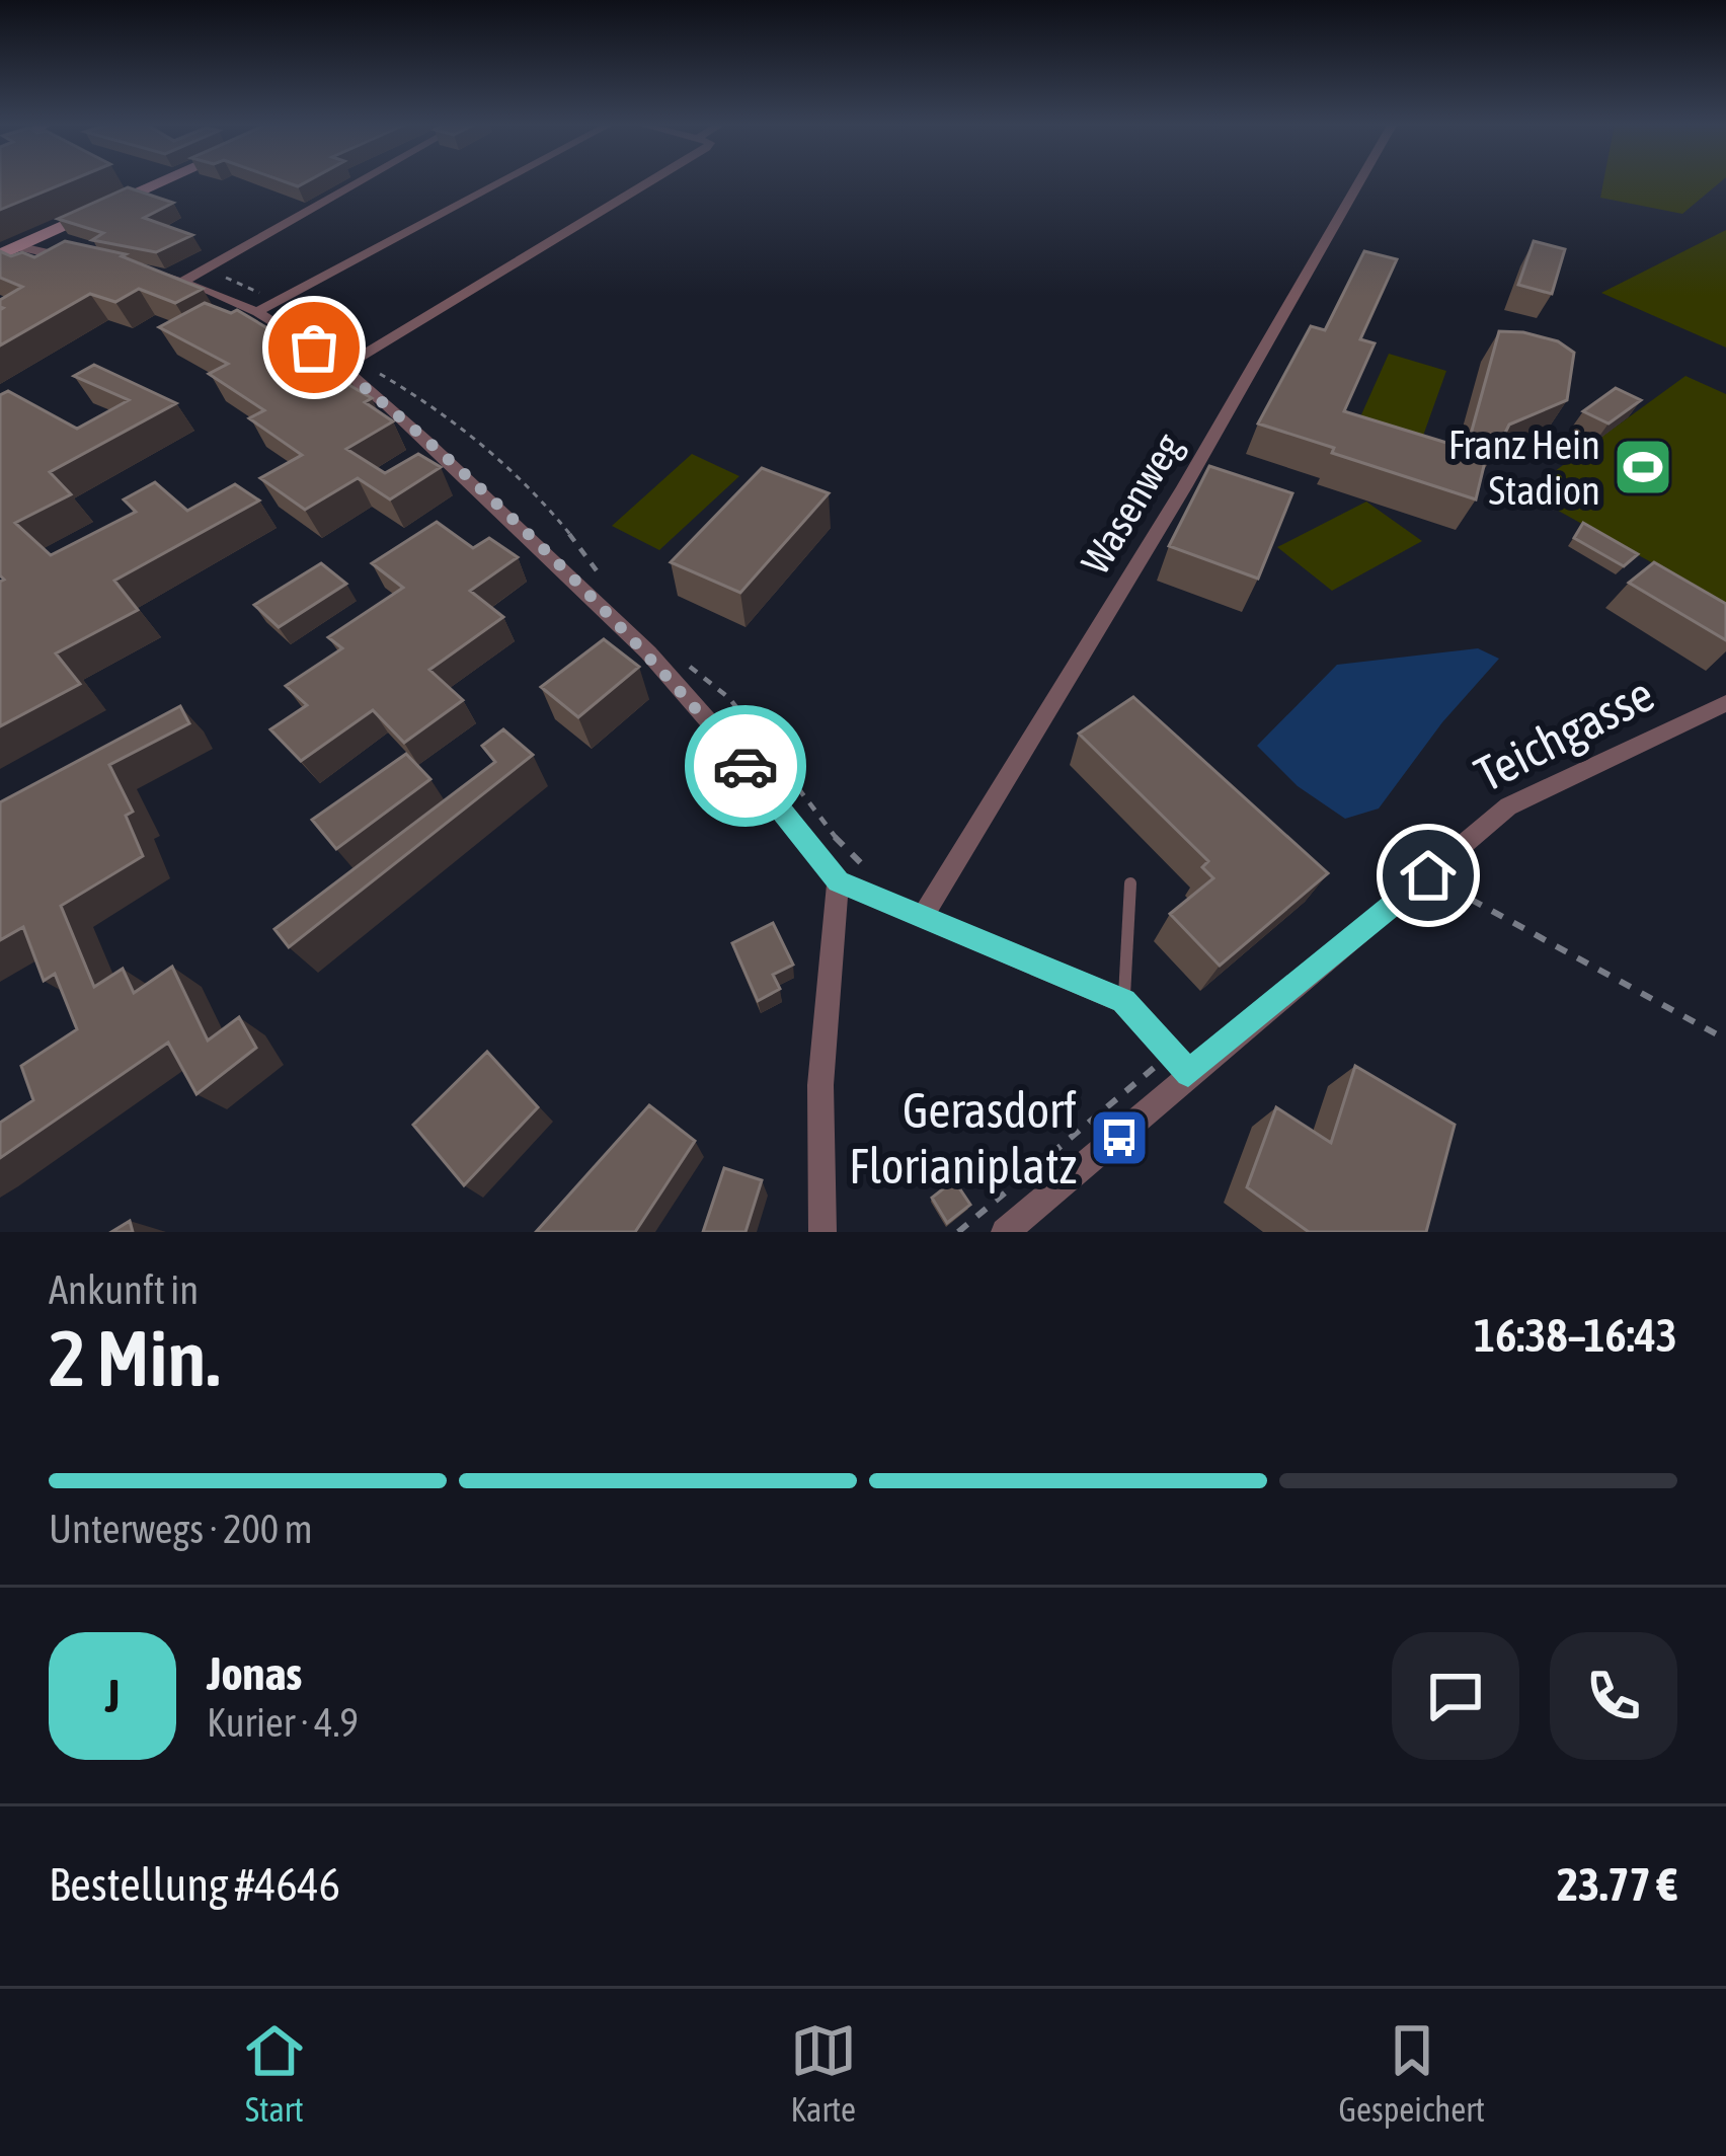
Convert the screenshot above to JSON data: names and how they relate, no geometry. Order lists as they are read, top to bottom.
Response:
{
  "streets": {
    "street": ["Wasenweg", "Teichgasse"]
  },
  "places": {
    "sports": ["Franz Hein Stadion"],
    "bus stop": ["Gerasdorf Florianiplatz"]
  },
  "page": {
    "heading": ["2 Min.", "Ankunft in", "16:38–16:43"],
    "panel": [
      "Jonas",
      "Kurier · 4.9",
      "Bestellung #4646",
      "23.77 €"
    ],
    "bar": "Unterwegs · 200 m",
    "round": "J",
    "tabs": ["Start", "Karte", "Gespeichert"]
  }
}
